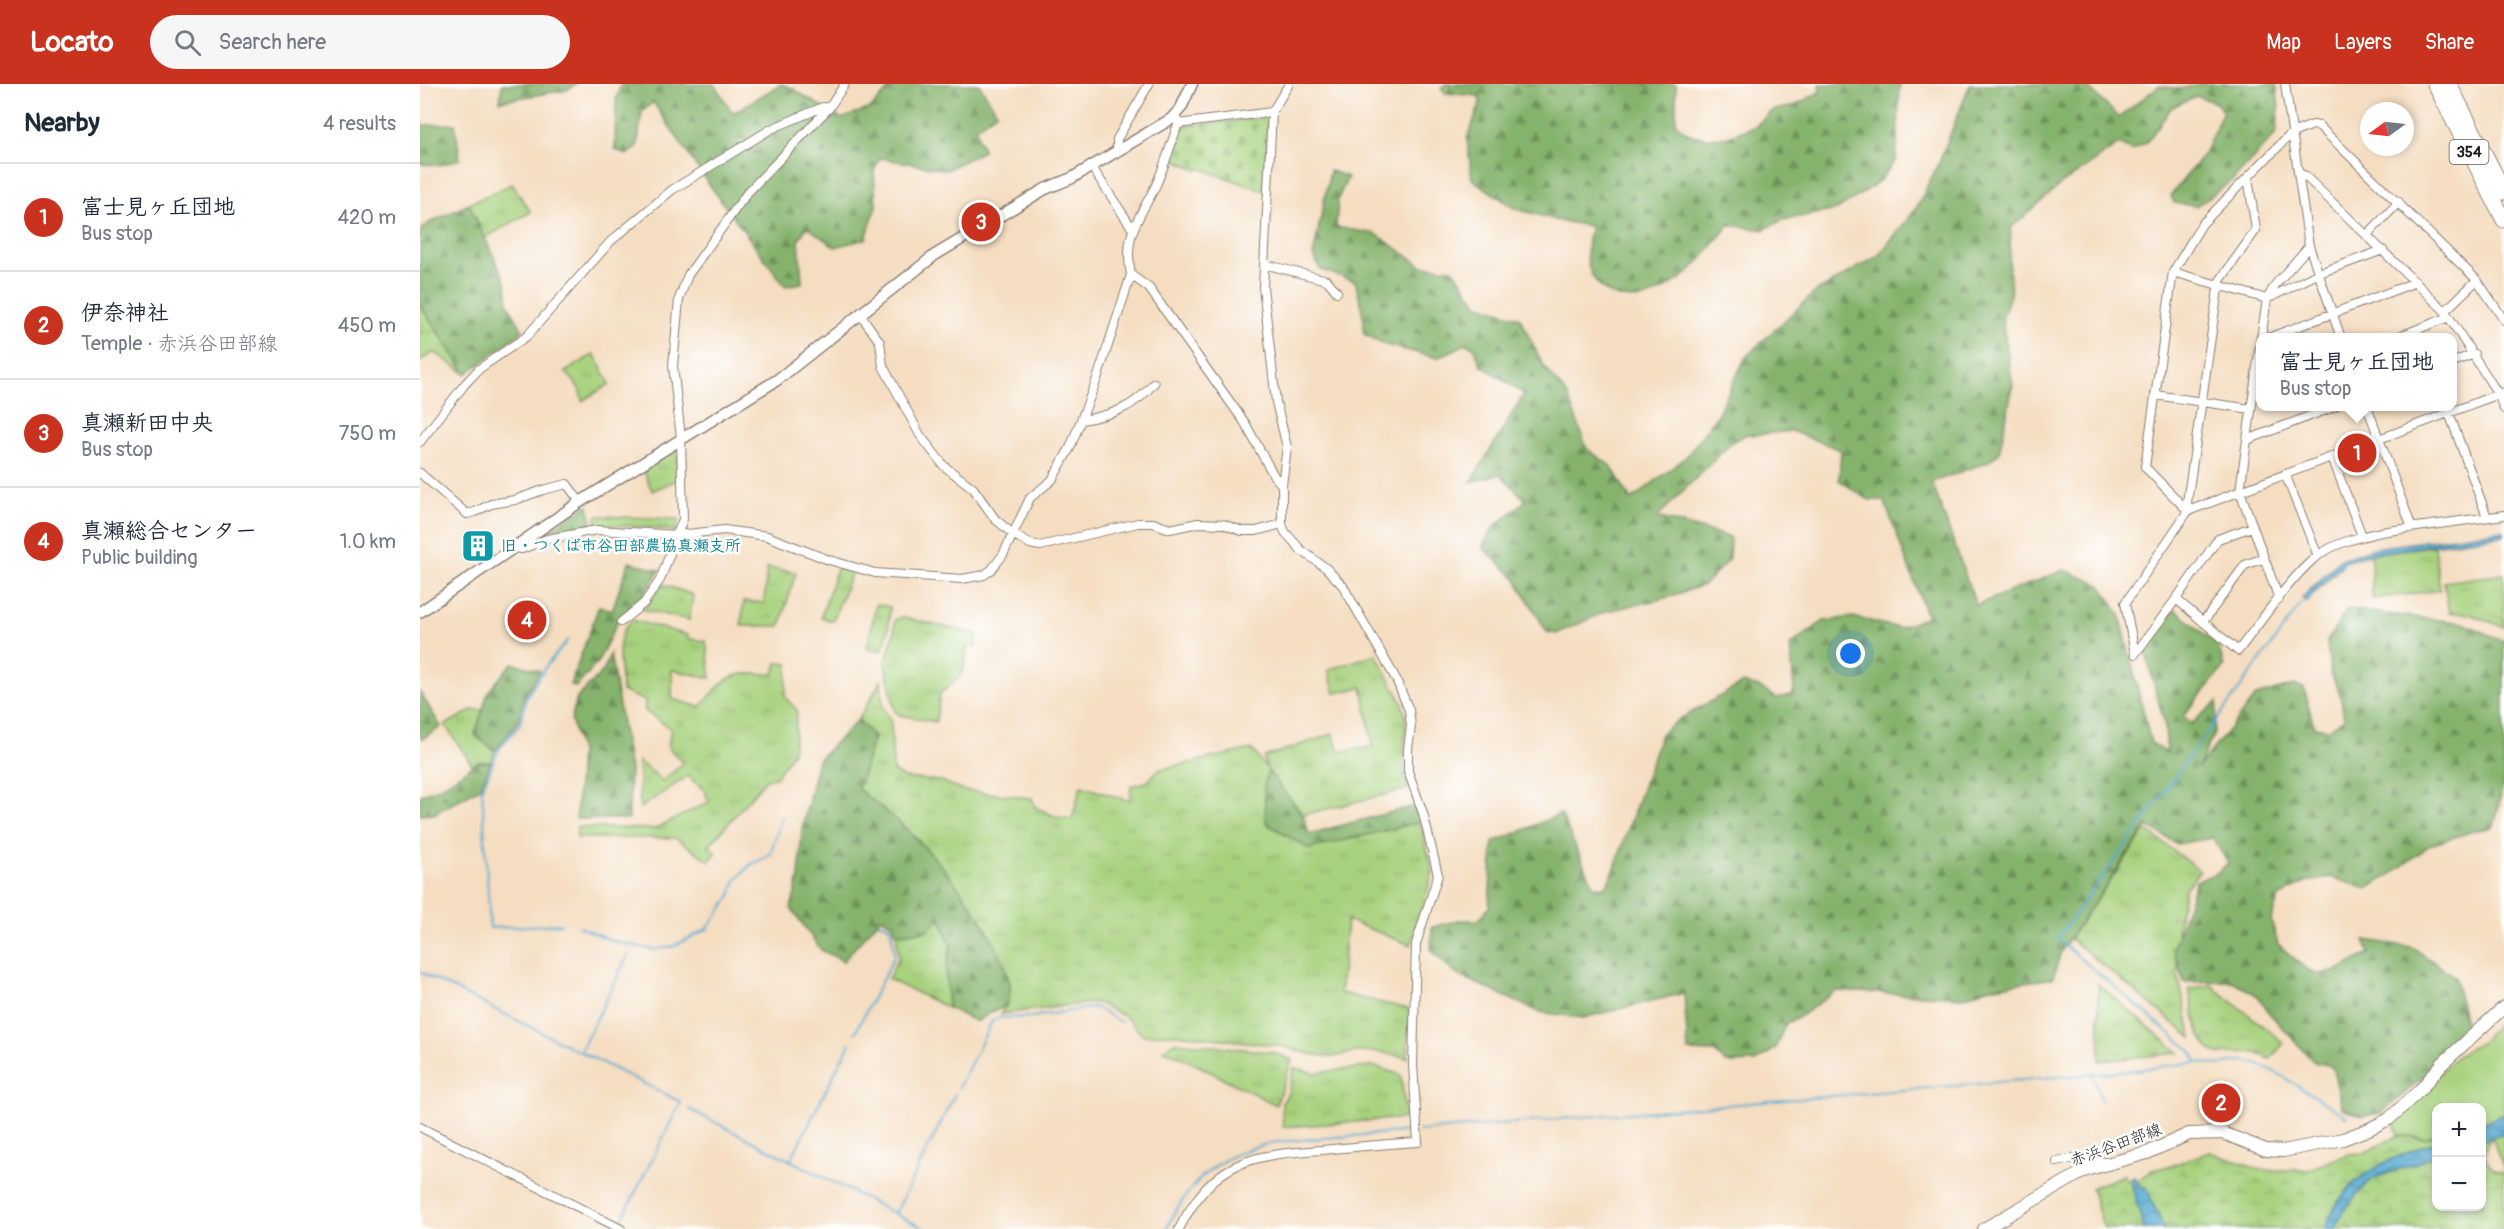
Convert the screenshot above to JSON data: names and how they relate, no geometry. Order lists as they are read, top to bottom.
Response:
{
  "streets": {
    "highway": ["354"],
    "main road": ["赤浜谷田部線"]
  },
  "places": {
    "building": ["旧・つくば市谷田部農協真瀬支所"]
  },
  "north": "left",
  "page": {
    "header": "Locato",
    "search": "Search here",
    "nav": ["Map", "Layers", "Share"],
    "heading": ["Nearby", "4 results"],
    "list": [
      {
        "mark": "1",
        "name": "富士見ヶ丘団地",
        "note": "Bus stop",
        "value": "420 m"
      },
      {
        "mark": "2",
        "name": "伊奈神社",
        "note": "Temple · 赤浜谷田部線",
        "value": "450 m"
      },
      {
        "mark": "3",
        "name": "真瀬新田中央",
        "note": "Bus stop",
        "value": "750 m"
      },
      {
        "mark": "4",
        "name": "真瀬総合センター",
        "note": "Public building",
        "value": "1.0 km"
      }
    ],
    "pins": [
      "3",
      "1",
      "4",
      "2"
    ],
    "popup": ["富士見ヶ丘団地", "Bus stop"],
    "map_buttons": ["+", "−"]
  }
}
